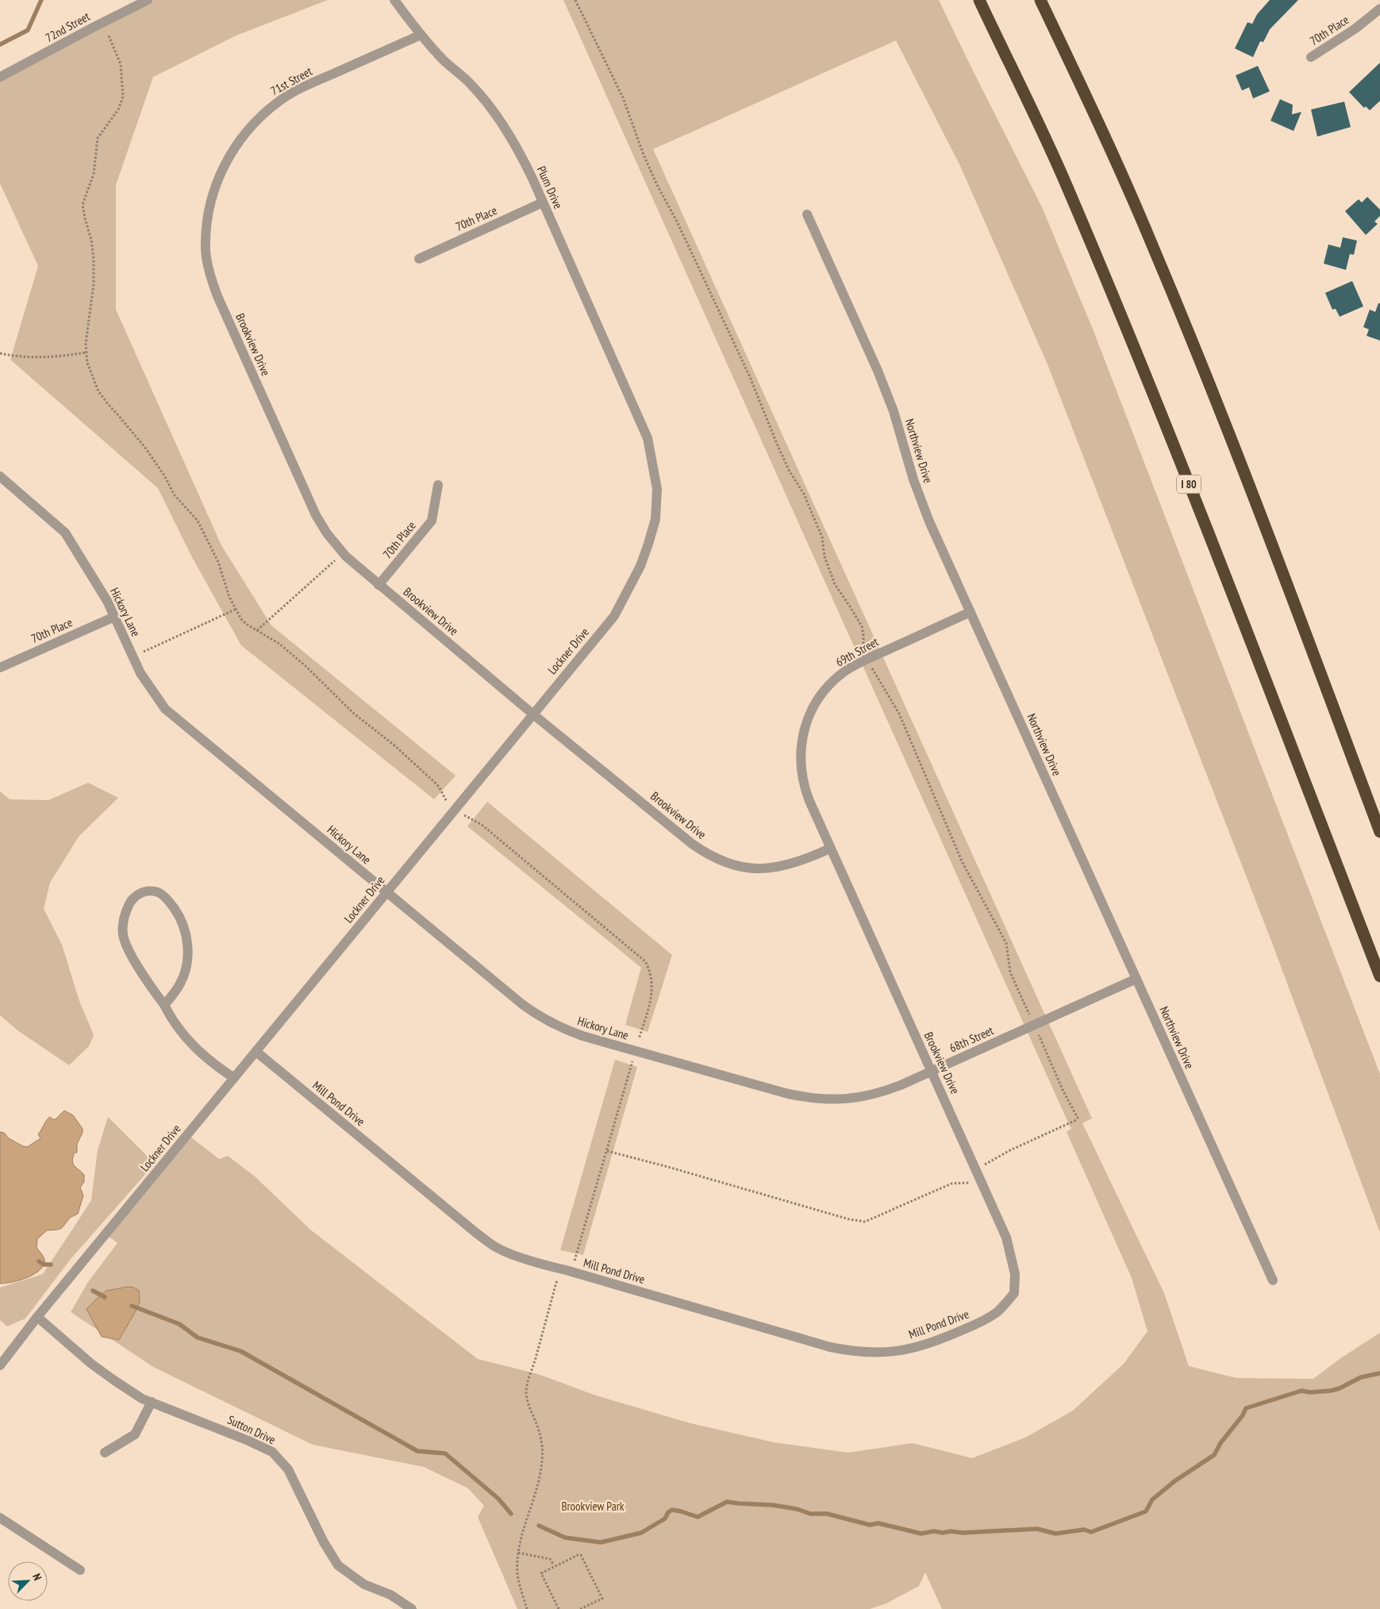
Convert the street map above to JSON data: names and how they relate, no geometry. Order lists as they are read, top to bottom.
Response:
{
  "streets": {
    "highway": ["I 80"],
    "street": [
      "72nd Street",
      "70th Place",
      "71st Street",
      "Plum Drive",
      "Brookview Drive",
      "Northview Drive",
      "Hickory Lane",
      "Lockner Drive",
      "69th Street",
      "68th Street",
      "Mill Pond Drive",
      "Sutton Drive"
    ]
  },
  "crossings": [
    ["70th Place", "Plum Drive"],
    ["70th Place", "Brookview Drive"],
    ["70th Place", "Hickory Lane"],
    ["71st Street", "Plum Drive"],
    ["71st Street", "Brookview Drive"],
    ["Plum Drive", "Lockner Drive"],
    ["Brookview Drive", "Lockner Drive"],
    ["Brookview Drive", "69th Street"],
    ["Brookview Drive", "68th Street"],
    ["Brookview Drive", "Mill Pond Drive"],
    ["Northview Drive", "69th Street"],
    ["Northview Drive", "68th Street"],
    ["Hickory Lane", "Lockner Drive"],
    ["Hickory Lane", "68th Street"],
    ["Lockner Drive", "Mill Pond Drive"],
    ["Lockner Drive", "Sutton Drive"]
  ],
  "parks": ["Brookview Park"],
  "north": "top right"
}
